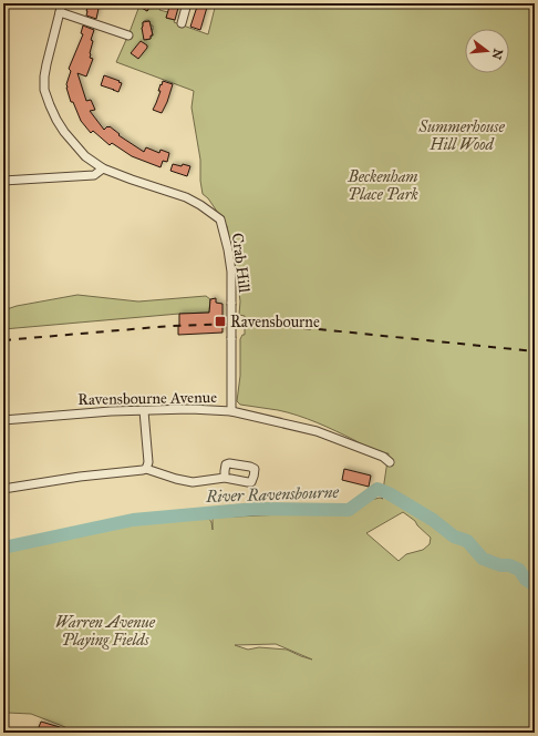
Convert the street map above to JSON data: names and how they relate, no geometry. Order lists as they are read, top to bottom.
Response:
{
  "streets": {
    "street": ["Crab Hill", "Ravensbourne Avenue"]
  },
  "crossings": [
    ["Crab Hill", "Ravensbourne Avenue"]
  ],
  "water": ["River Ravensbourne"],
  "parks": ["Summerhouse Hill Wood", "Beckenham Place Park", "Warren Avenue Playing Fields"],
  "places": {
    "transit": ["Ravensbourne"]
  },
  "north": "right"
}
